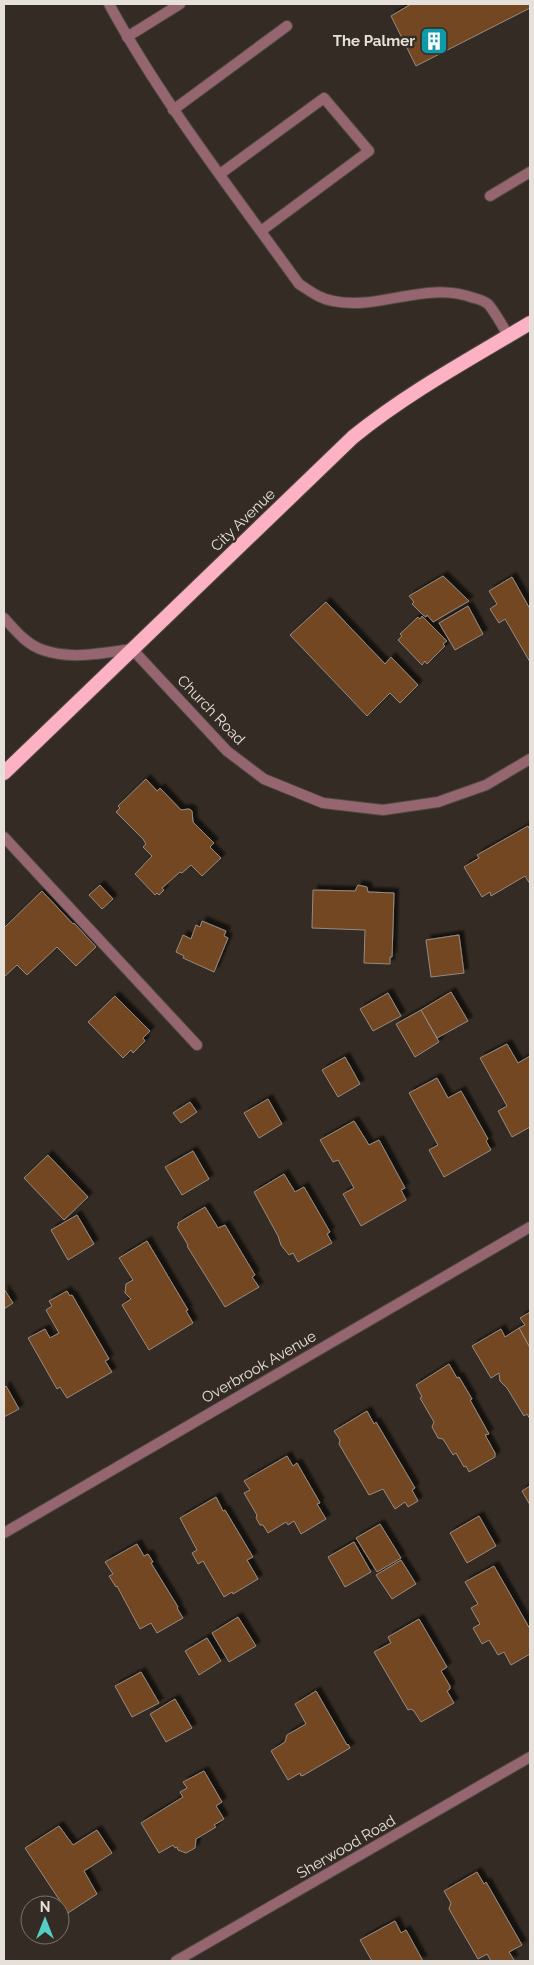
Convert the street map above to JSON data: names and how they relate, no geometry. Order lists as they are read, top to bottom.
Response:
{
  "streets": {
    "highway": ["City Avenue"],
    "street": ["Church Road", "Overbrook Avenue", "Sherwood Road"]
  },
  "crossings": [
    ["City Avenue", "Church Road"]
  ],
  "places": {
    "building": ["The Palmer"]
  },
  "north": "top"
}
